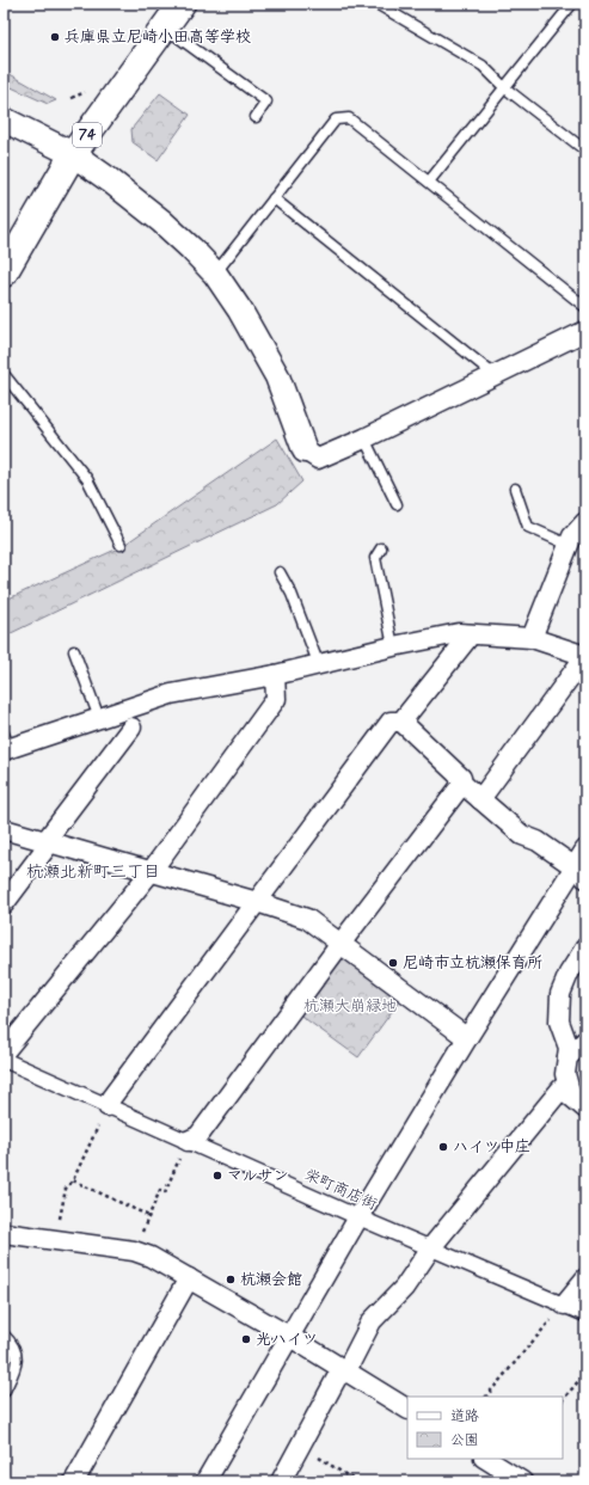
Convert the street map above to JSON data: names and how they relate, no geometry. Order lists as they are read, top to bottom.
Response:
{
  "streets": {
    "main road": ["74"],
    "street": ["栄町商店街"]
  },
  "districts": ["杭瀬北新町三丁目"],
  "parks": ["杭瀬大崩緑地"],
  "places": [
    "兵庫県立尼崎小田高等学校",
    "尼崎市立杭瀬保育所",
    "ハイツ中庄",
    "マルサン",
    "杭瀬会館",
    "光ハイツ"
  ],
  "legend": ["道路", "公園"]
}
